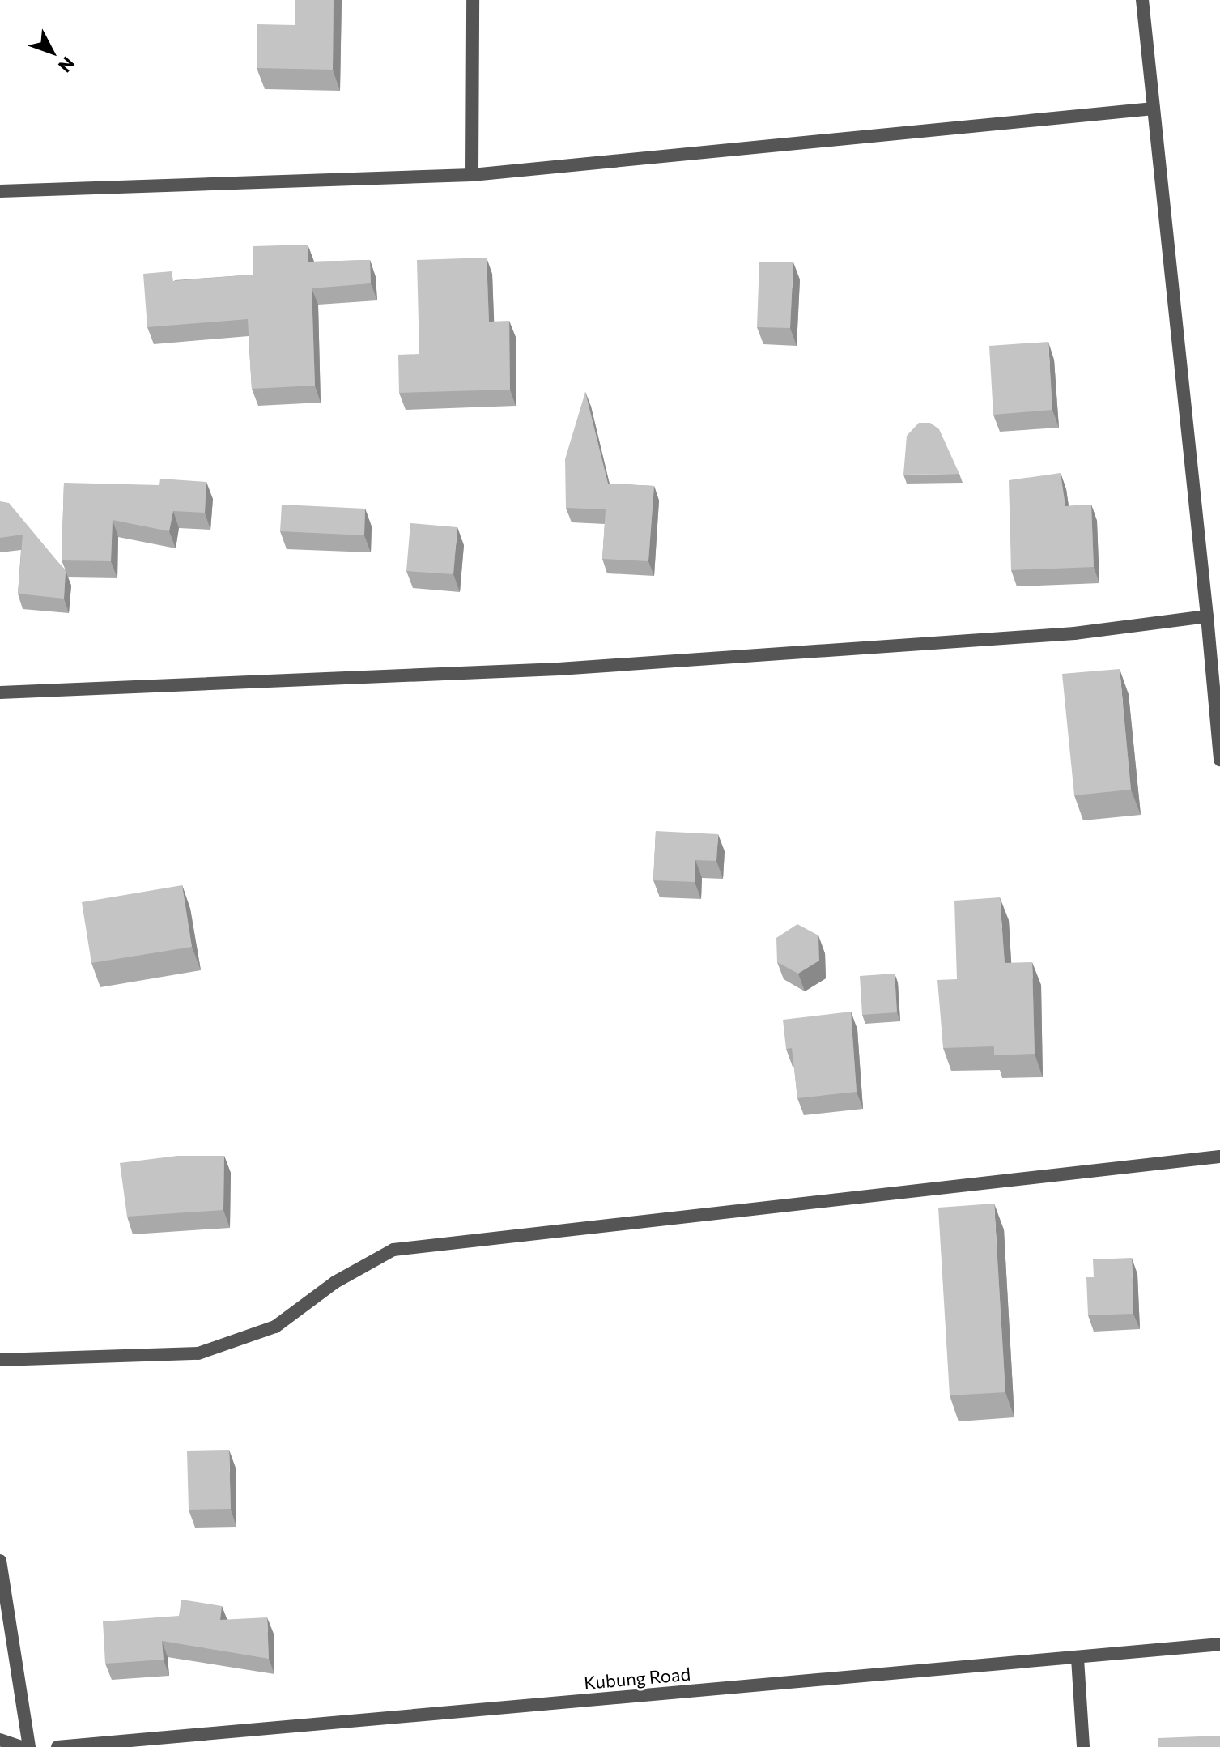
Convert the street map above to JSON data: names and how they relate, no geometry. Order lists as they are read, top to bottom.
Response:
{
  "streets": {
    "street": ["Kubung Road"]
  },
  "north": "bottom right"
}
